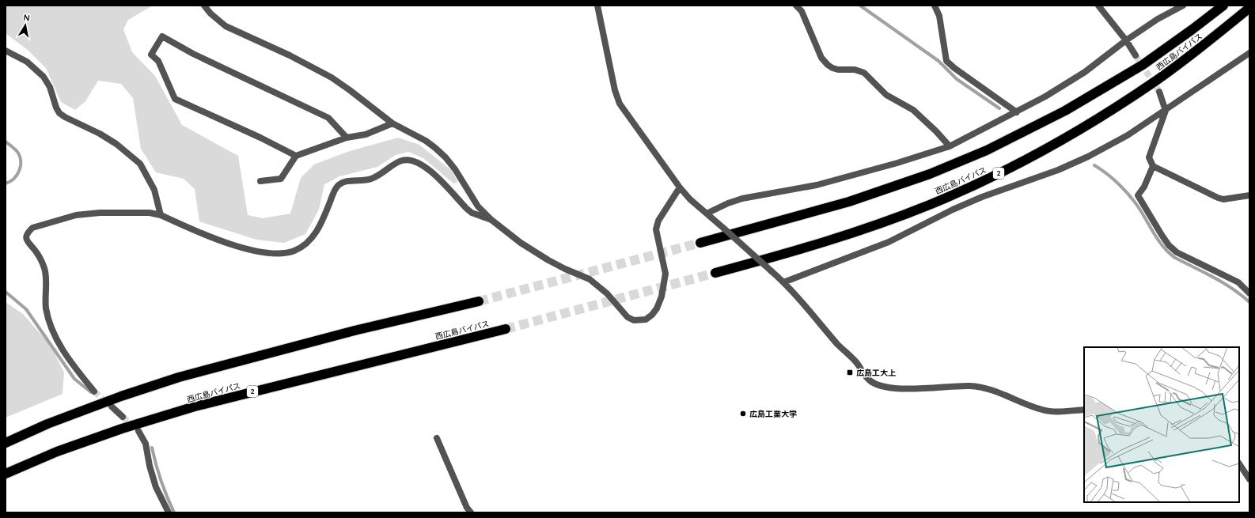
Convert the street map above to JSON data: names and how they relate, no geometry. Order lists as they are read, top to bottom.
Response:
{
  "streets": {
    "highway": ["西広島バイパス", "2"]
  },
  "places": {
    "transit": ["広島工大上"],
    "other": ["広島工業大学"]
  },
  "north": "top"
}
